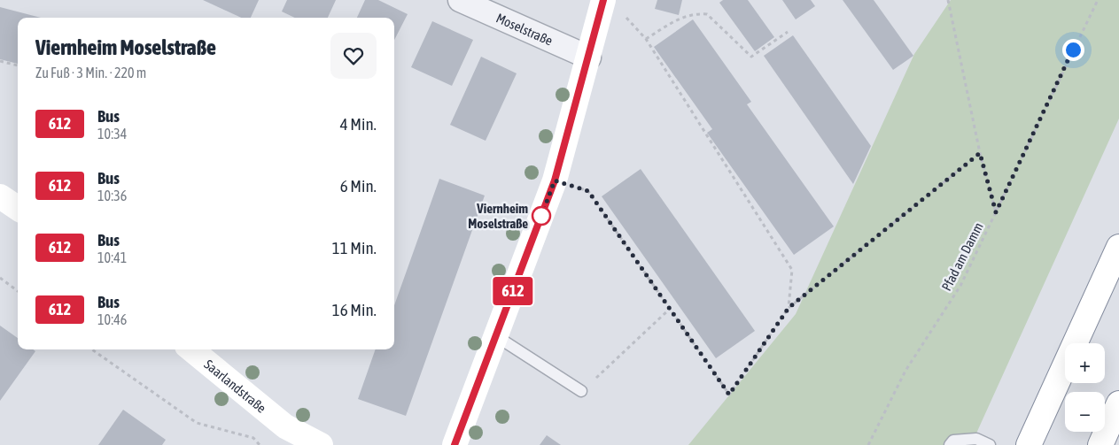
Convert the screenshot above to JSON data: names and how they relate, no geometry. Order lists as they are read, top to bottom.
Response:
{
  "streets": {
    "main road": ["Saarlandstraße"],
    "street": ["Moselstraße"],
    "path": ["Pfad am Damm"]
  },
  "places": ["Viernheim Moselstraße"],
  "lines": ["bus line 612"],
  "page": {
    "on_map": "612",
    "heading": ["Viernheim Moselstraße", "Zu Fuß · 3 Min. · 220 m"],
    "list": [
      {
        "mark": "612",
        "name": "Bus",
        "note": "10:34",
        "value": "4 Min."
      },
      {
        "mark": "612",
        "name": "Bus",
        "note": "10:36",
        "value": "6 Min."
      },
      {
        "mark": "612",
        "name": "Bus",
        "note": "10:41",
        "value": "11 Min."
      },
      {
        "mark": "612",
        "name": "Bus",
        "note": "10:46",
        "value": "16 Min."
      }
    ],
    "map_buttons": ["+", "−"]
  }
}
